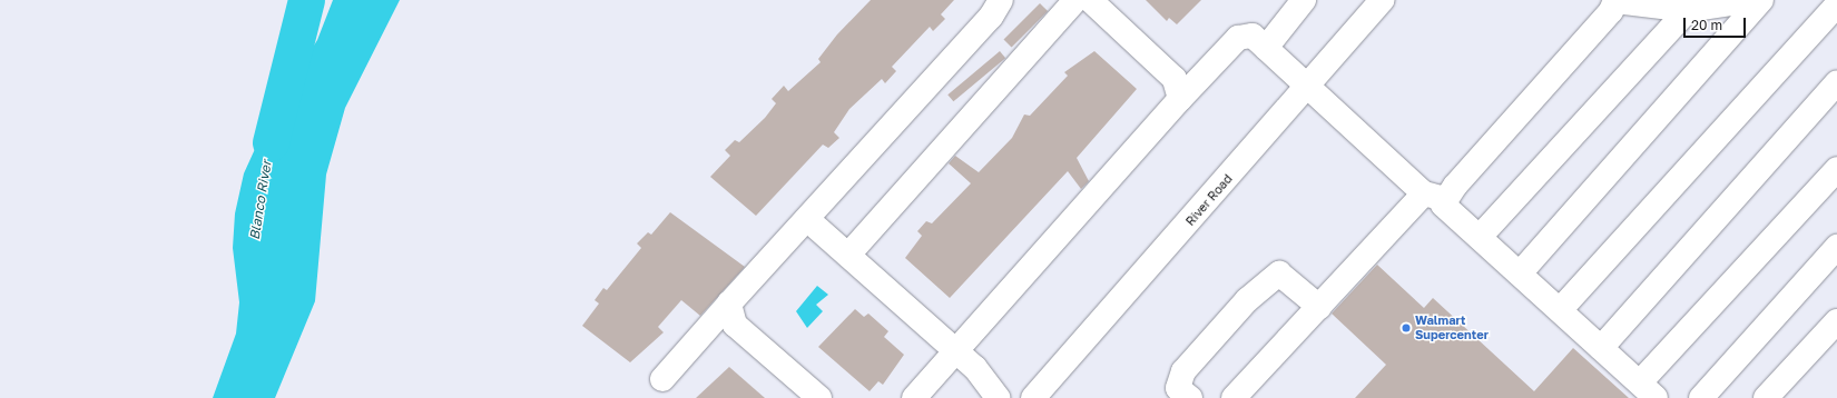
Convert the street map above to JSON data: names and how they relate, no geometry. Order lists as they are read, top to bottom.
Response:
{
  "streets": {
    "street": ["River Road"]
  },
  "water": ["Blanco River"],
  "places": ["Walmart Supercenter"],
  "scale_bar": "20 m"
}
